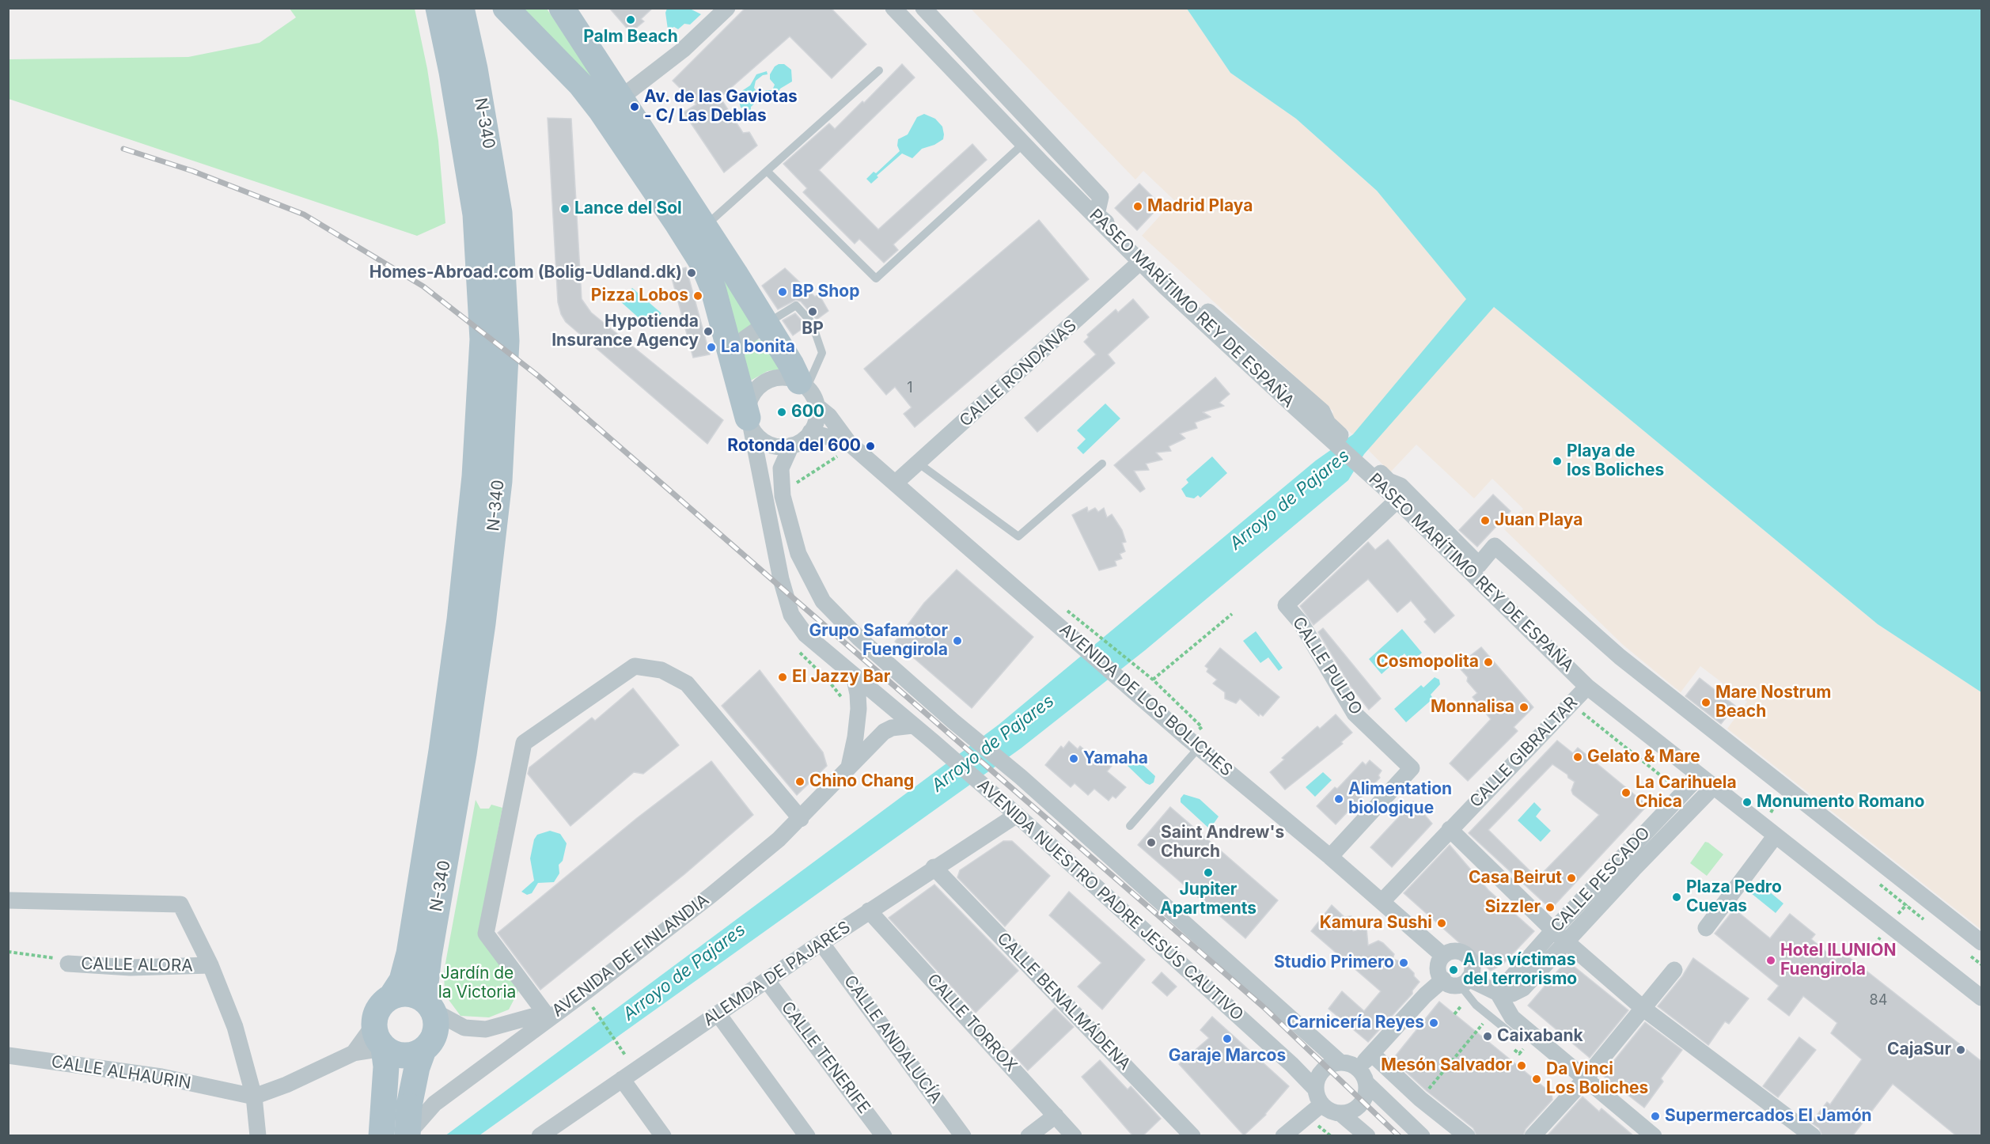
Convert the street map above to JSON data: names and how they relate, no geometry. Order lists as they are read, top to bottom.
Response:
{
  "streets": {
    "main road": ["N-340"],
    "street": [
      "PASEO MARÍTIMO REY DE ESPAÑA",
      "CALLE RONDANAS",
      "CALLE PULPO",
      "AVENIDA DE LOS BOLICHES",
      "CALLE GIBRALTAR",
      "CALLE PESCADO",
      "AVENIDA NUESTRO PADRE JESÚS CAUTIVO",
      "AVENIDA DE FINLANDIA",
      "CALLE ALORA",
      "ALEMDA DE PAJARES",
      "CALLE BENALMÁDENA",
      "CALLE TORROX",
      "CALLE ANDALUCÍA",
      "CALLE TENERIFE",
      "CALLE ALHAURIN"
    ]
  },
  "crossings": [
    ["N-340", "AVENIDA DE FINLANDIA"],
    ["PASEO MARÍTIMO REY DE ESPAÑA", "CALLE RONDANAS"],
    ["PASEO MARÍTIMO REY DE ESPAÑA", "CALLE PULPO"],
    ["PASEO MARÍTIMO REY DE ESPAÑA", "CALLE GIBRALTAR"],
    ["PASEO MARÍTIMO REY DE ESPAÑA", "CALLE PESCADO"],
    ["CALLE RONDANAS", "AVENIDA DE LOS BOLICHES"],
    ["CALLE PULPO", "AVENIDA DE LOS BOLICHES"],
    ["AVENIDA DE LOS BOLICHES", "CALLE GIBRALTAR"],
    ["AVENIDA DE LOS BOLICHES", "AVENIDA NUESTRO PADRE JESÚS CAUTIVO"],
    ["AVENIDA NUESTRO PADRE JESÚS CAUTIVO", "AVENIDA DE FINLANDIA"],
    ["AVENIDA NUESTRO PADRE JESÚS CAUTIVO", "ALEMDA DE PAJARES"],
    ["ALEMDA DE PAJARES", "CALLE BENALMÁDENA"],
    ["ALEMDA DE PAJARES", "CALLE TORROX"],
    ["ALEMDA DE PAJARES", "CALLE ANDALUCÍA"],
    ["ALEMDA DE PAJARES", "CALLE TENERIFE"]
  ],
  "water": ["Arroyo de Pajares"],
  "parks": ["Jardín de la Victoria"],
  "places": [
    "Palm Beach",
    "Av. de las Gaviotas - C/ Las Deblas",
    "Madrid Playa",
    "Lance del Sol",
    "Homes-Abroad.com (Bolig-Udland.dk)",
    "BP Shop",
    "Pizza Lobos",
    "BP",
    "Hypotienda Insurance Agency",
    "La bonita",
    "600",
    "Rotonda del 600",
    "Playa de los Boliches",
    "Juan Playa",
    "Grupo Safamotor Fuengirola",
    "Cosmopolita",
    "El Jazzy Bar",
    "Mare Nostrum Beach",
    "Monnalisa",
    "Gelato & Mare",
    "Yamaha",
    "Chino Chang",
    "La Carihuela Chica",
    "Alimentation biologique",
    "Monumento Romano",
    "Saint Andrew's Church",
    "Jupiter Apartments",
    "Casa Beirut",
    "Plaza Pedro Cuevas",
    "Sizzler",
    "Kamura Sushi",
    "Hotel ILUNION Fuengirola",
    "Studio Primero",
    "A las víctimas del terrorismo",
    "Carnicería Reyes",
    "Caixabank",
    "Garaje Marcos",
    "CajaSur",
    "Mesón Salvador",
    "Da Vinci Los Boliches",
    "Supermercados El Jamón"
  ],
  "house_numbers": ["1", "84"]
}
